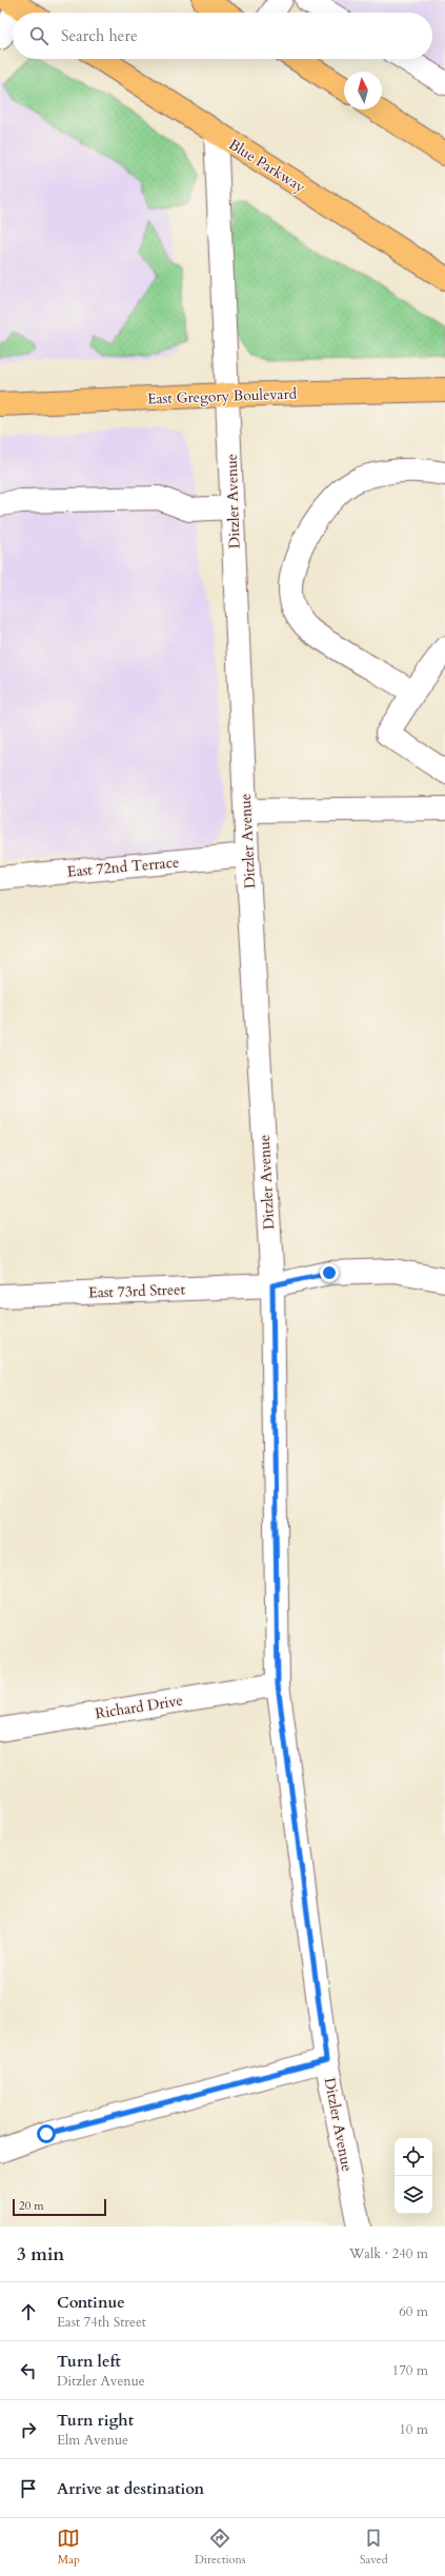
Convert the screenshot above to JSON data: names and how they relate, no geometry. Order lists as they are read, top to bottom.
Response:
{
  "streets": {
    "main road": ["Blue Parkway", "East Gregory Boulevard"],
    "street": [
      "Ditzler Avenue",
      "East 72nd Terrace",
      "East 73rd Street",
      "Richard Drive"
    ]
  },
  "crossings": [
    ["Blue Parkway", "Ditzler Avenue"],
    ["East Gregory Boulevard", "Ditzler Avenue"],
    ["Ditzler Avenue", "East 72nd Terrace"],
    ["Ditzler Avenue", "East 73rd Street"],
    ["Ditzler Avenue", "Richard Drive"]
  ],
  "scale_bar": "20 m",
  "north": "top",
  "page": {
    "search": "Search here",
    "scale": "20 m",
    "heading": ["3 min", "Walk · 240 m"],
    "list": [
      ["Continue", "East 74th Street", "60 m"],
      ["Turn left", "Ditzler Avenue", "170 m"],
      ["Turn right", "Elm Avenue", "10 m"],
      "Arrive at destination"
    ],
    "nav": ["Map", "Directions", "Saved"]
  }
}
